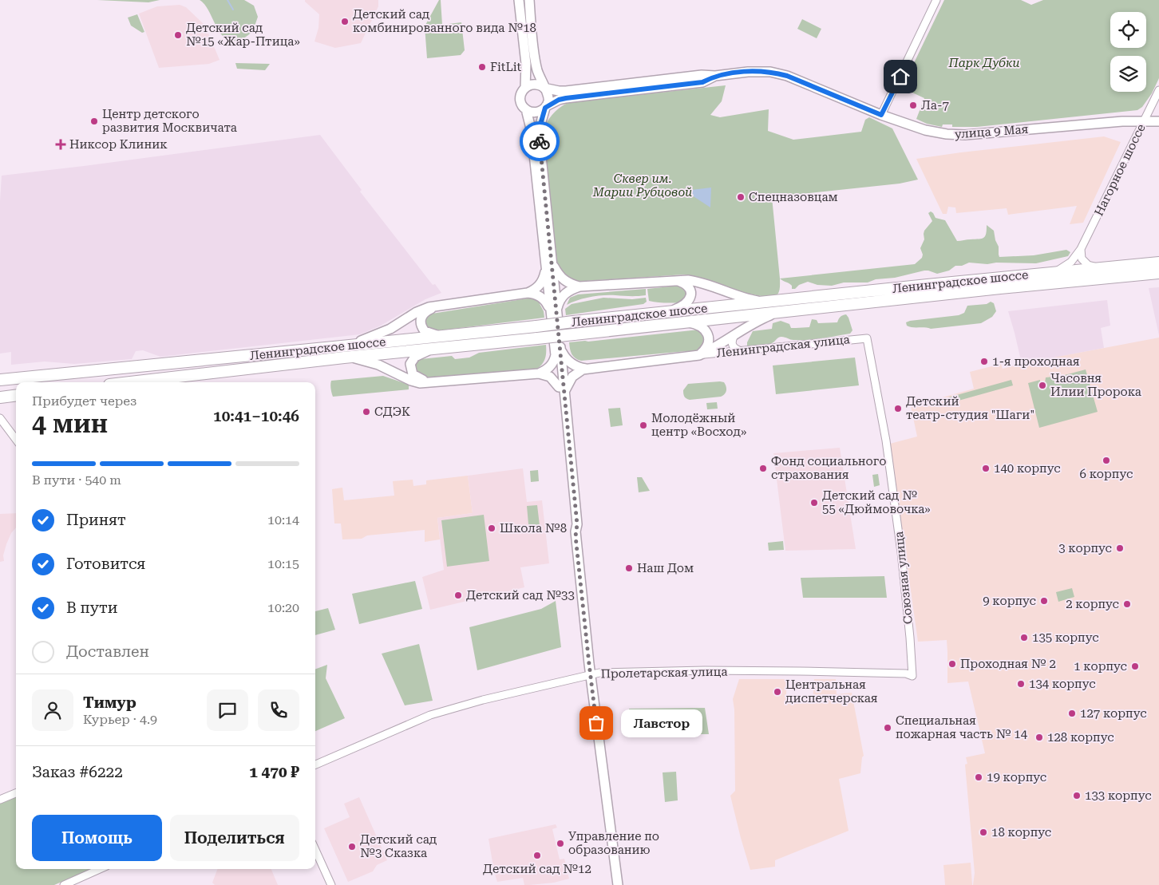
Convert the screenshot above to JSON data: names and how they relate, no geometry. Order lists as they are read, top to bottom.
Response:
{
  "streets": {
    "highway": ["Ленинградское шоссе"],
    "main road": ["улица 9 Мая"],
    "street": [
      "Нагорное шоссе",
      "Ленинградская улица",
      "Союзная улица",
      "Пролетарская улица"
    ]
  },
  "crossings": [
    ["улица 9 Мая", "Нагорное шоссе"],
    ["Нагорное шоссе", "Ленинградское шоссе"],
    ["Ленинградская улица", "Союзная улица"],
    ["Союзная улица", "Пролетарская улица"]
  ],
  "parks": ["Парк Дубки", "Сквер им. Марии Рубцовой"],
  "places": {
    "other": [
      "Детский сад комбинированного вида №18",
      "Детский сад №15 «Жар-Птица»",
      "FitLit",
      "Ла-7",
      "Центр детского развития Москвичата",
      "Спецназовцам",
      "1-я проходная",
      "Часовня Илии Пророка",
      "Детский театр-студия \"Шаги\"",
      "СДЭК",
      "Молодёжный центр «Восход»",
      "6 корпус",
      "Фонд социального страхования",
      "140 корпус",
      "Детский сад № 55 «Дюймовочка»",
      "Школа №8",
      "3 корпус",
      "Наш Дом",
      "Детский сад №33",
      "9 корпус",
      "2 корпус",
      "135 корпус",
      "Проходная № 2",
      "1 корпус",
      "134 корпус",
      "Центральная диспетчерская",
      "127 корпус",
      "Лавстор",
      "Специальная пожарная часть № 14",
      "128 корпус",
      "19 корпус",
      "133 корпус",
      "18 корпус",
      "Управление по образованию",
      "Детский сад №3 Сказка",
      "Детский сад №12"
    ],
    "health": ["Никсор Клиник"]
  },
  "page": {
    "heading": ["4 мин", "Прибудет через", "10:41–10:46"],
    "panel": [
      "Тимур",
      "Курьер · 4.9",
      "Заказ #6222",
      "1 470 ₽"
    ],
    "bar": "В пути · 540 m",
    "list": [
      ["Принят", "10:14"],
      ["Готовится", "10:15"],
      ["В пути", "10:20"],
      "Доставлен"
    ],
    "bubble": "Лавстор",
    "buttons": ["Помощь", "Поделиться"]
  }
}
